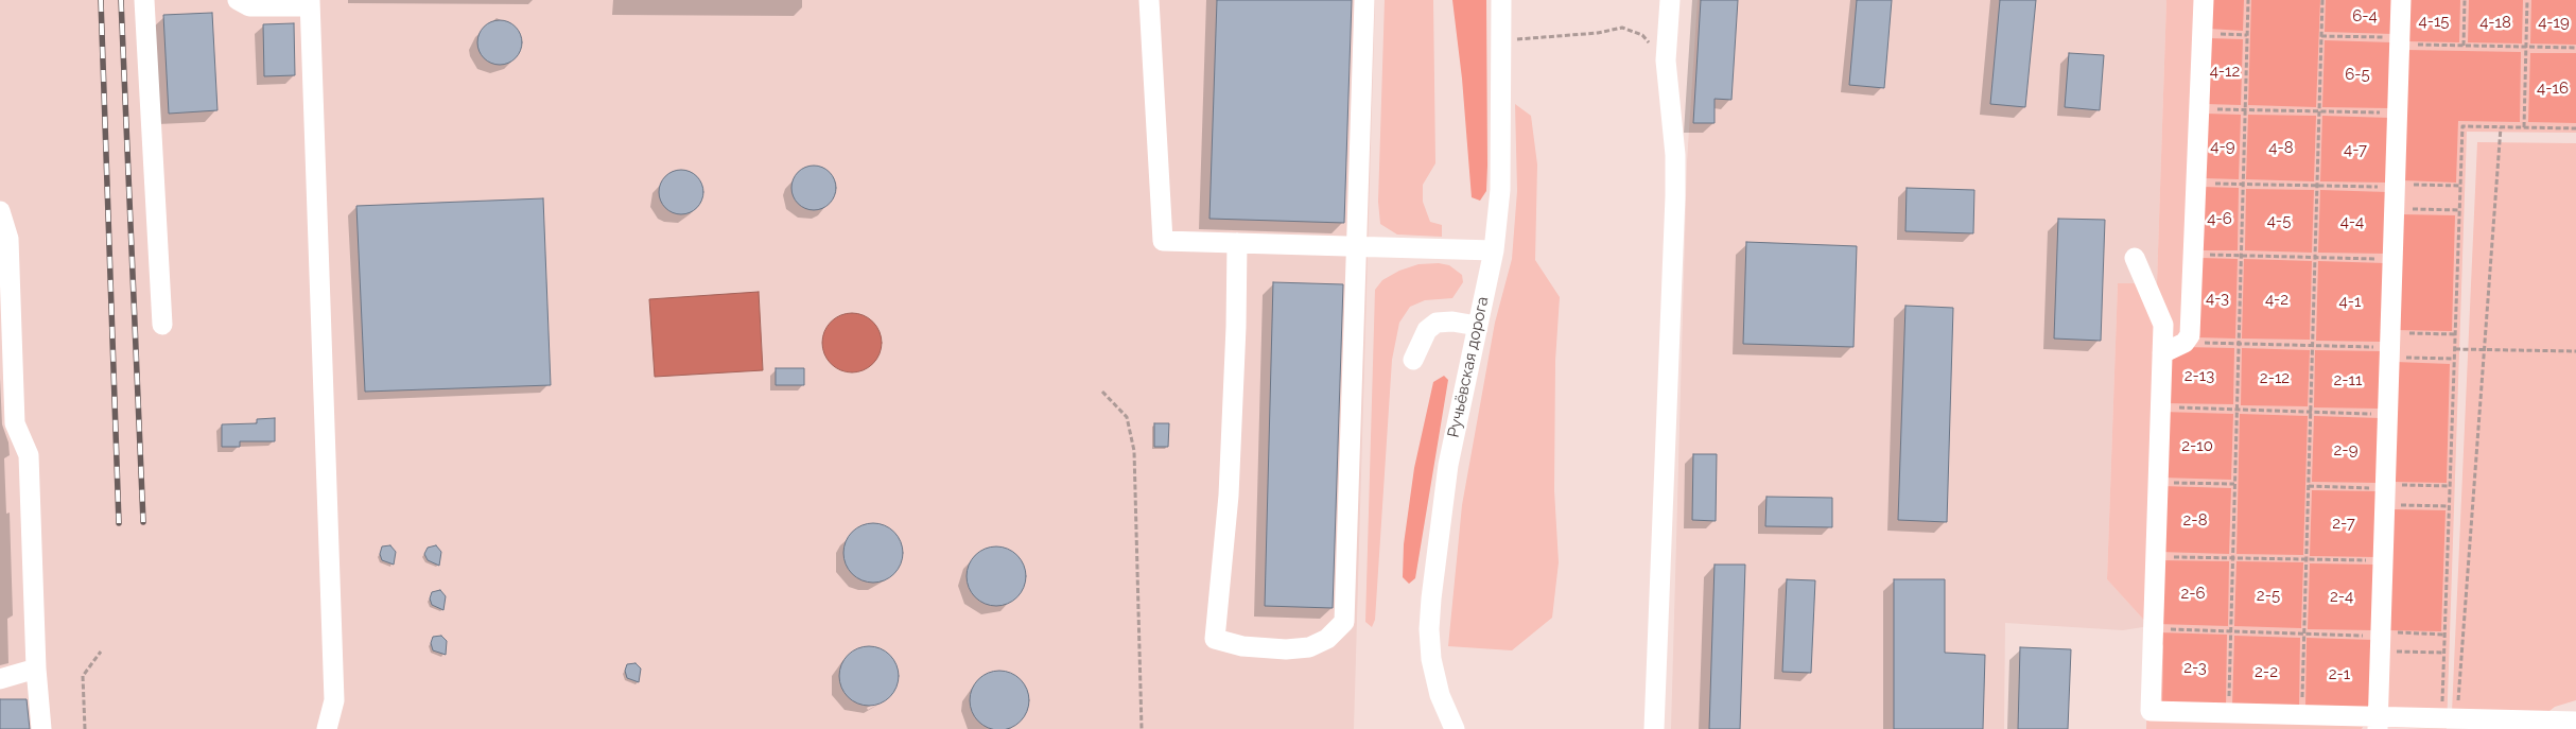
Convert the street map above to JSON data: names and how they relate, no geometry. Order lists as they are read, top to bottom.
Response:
{
  "streets": {
    "street": ["Ручьёвская дорога"]
  },
  "parks": [
    "6-4",
    "4-15",
    "4-18",
    "4-19",
    "4-12",
    "6-5",
    "4-16",
    "4-9",
    "4-8",
    "4-7",
    "4-6",
    "4-5",
    "4-4",
    "4-3",
    "4-2",
    "4-1",
    "2-13",
    "2-12",
    "2-11",
    "2-10",
    "2-9",
    "2-8",
    "2-7",
    "2-6",
    "2-5",
    "2-4",
    "2-3",
    "2-2",
    "2-1"
  ]
}
